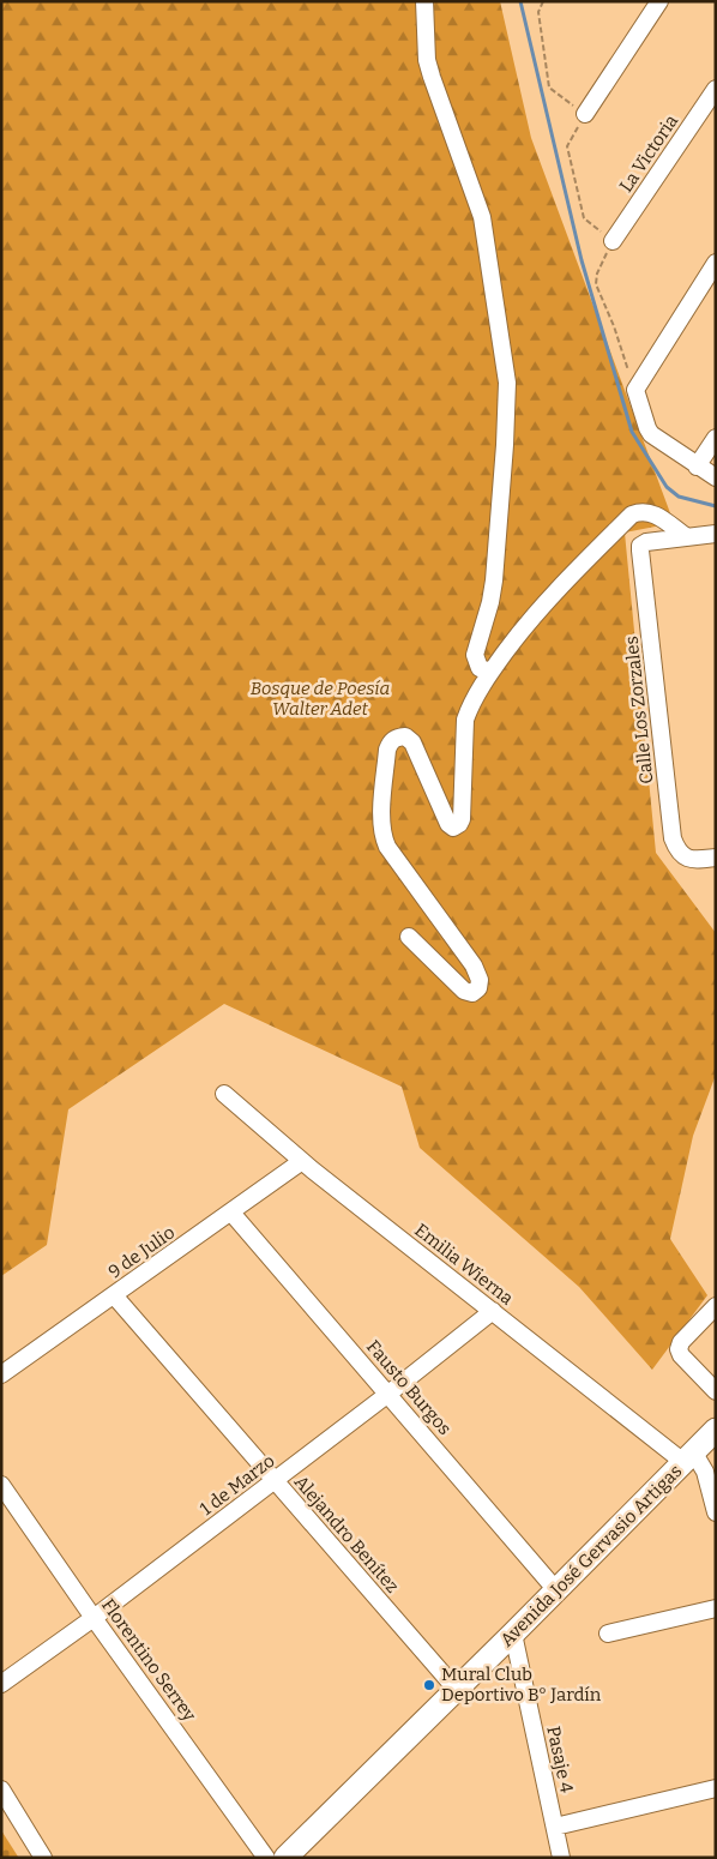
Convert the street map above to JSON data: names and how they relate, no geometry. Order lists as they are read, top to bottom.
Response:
{
  "streets": {
    "main road": ["Avenida José Gervasio Artigas"],
    "street": [
      "La Victoria",
      "Calle Los Zorzales",
      "9 de Julio",
      "Emilia Wierna",
      "Fausto Burgos",
      "1 de Marzo",
      "Alejandro Benítez",
      "Florentino Serrey",
      "Pasaje 4"
    ]
  },
  "crossings": [
    ["9 de Julio", "Emilia Wierna"],
    ["9 de Julio", "Fausto Burgos"],
    ["9 de Julio", "Alejandro Benítez"],
    ["Emilia Wierna", "1 de Marzo"],
    ["Emilia Wierna", "Avenida José Gervasio Artigas"],
    ["Fausto Burgos", "1 de Marzo"],
    ["Fausto Burgos", "Avenida José Gervasio Artigas"],
    ["1 de Marzo", "Alejandro Benítez"],
    ["1 de Marzo", "Florentino Serrey"],
    ["Alejandro Benítez", "Avenida José Gervasio Artigas"],
    ["Avenida José Gervasio Artigas", "Pasaje 4"]
  ],
  "parks": ["Bosque de Poesía Walter Adet"],
  "places": ["Mural Club Deportivo B° Jardín"]
}
